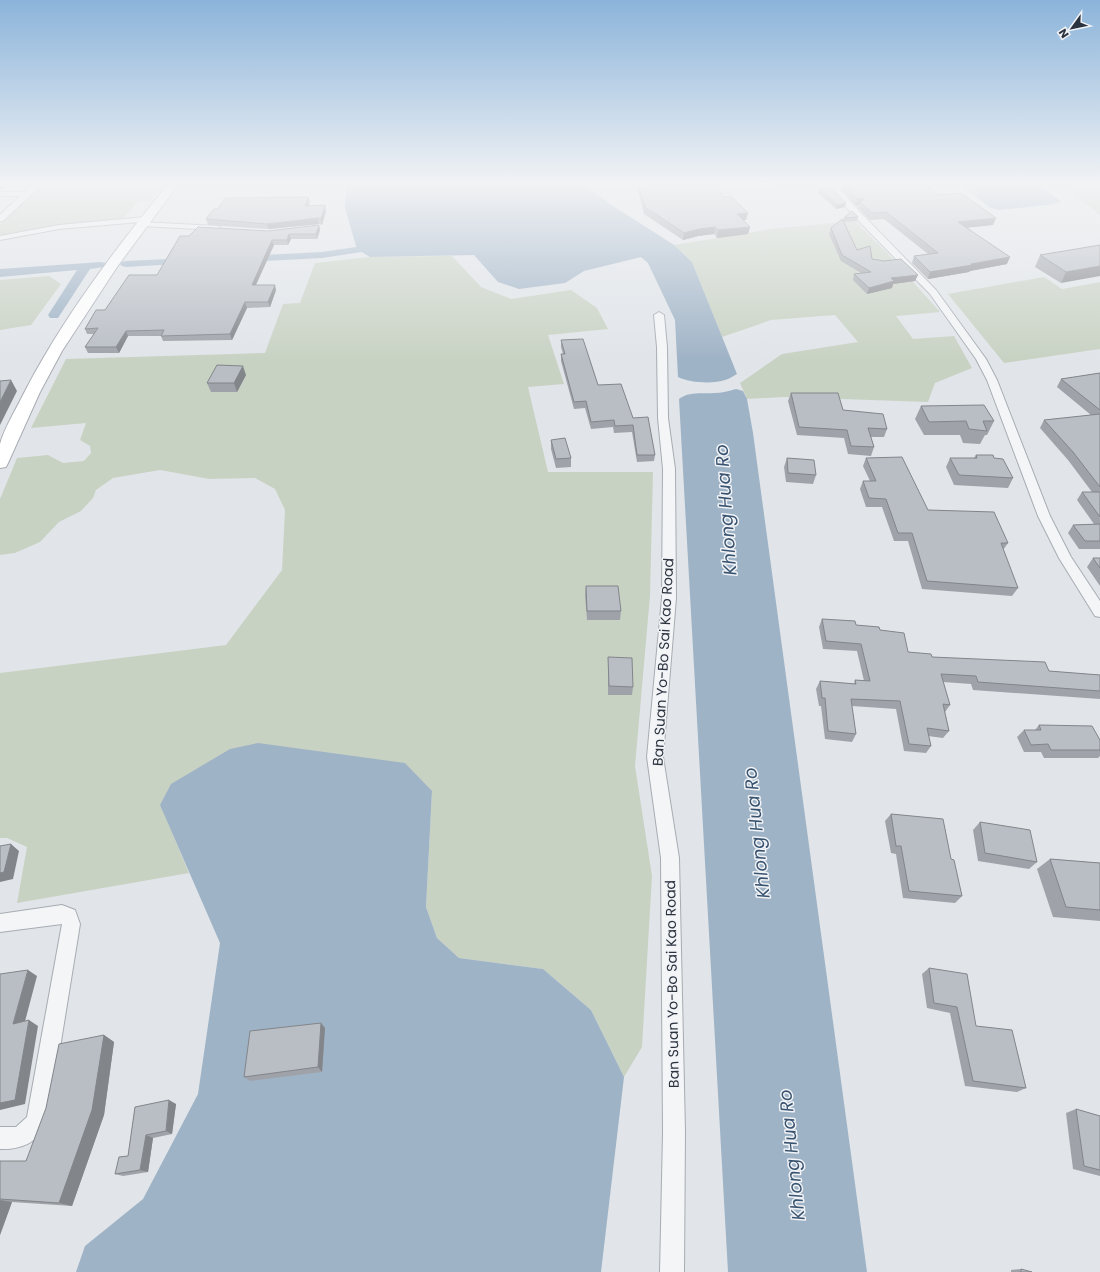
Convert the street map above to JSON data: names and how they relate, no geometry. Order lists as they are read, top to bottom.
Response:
{
  "streets": {
    "street": ["Ban Suan Yo-Bo Sai Kao Road"]
  },
  "water": ["Khlong Hua Ro"],
  "north": "bottom left"
}
